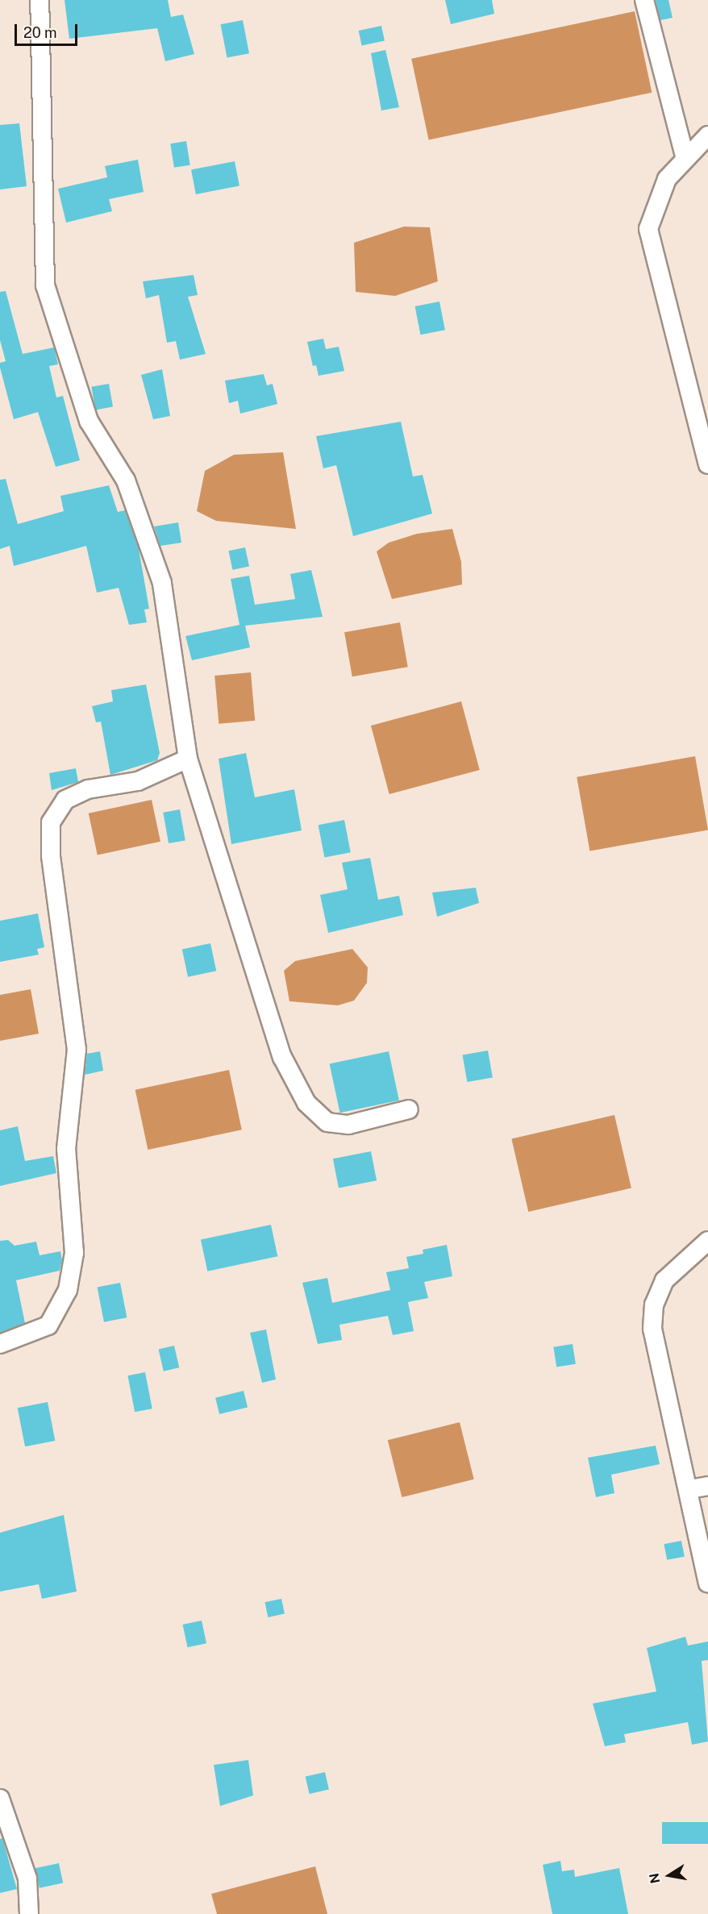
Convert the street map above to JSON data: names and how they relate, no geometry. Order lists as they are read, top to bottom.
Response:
{
  "scale_bar": "20 m",
  "north": "left"
}
